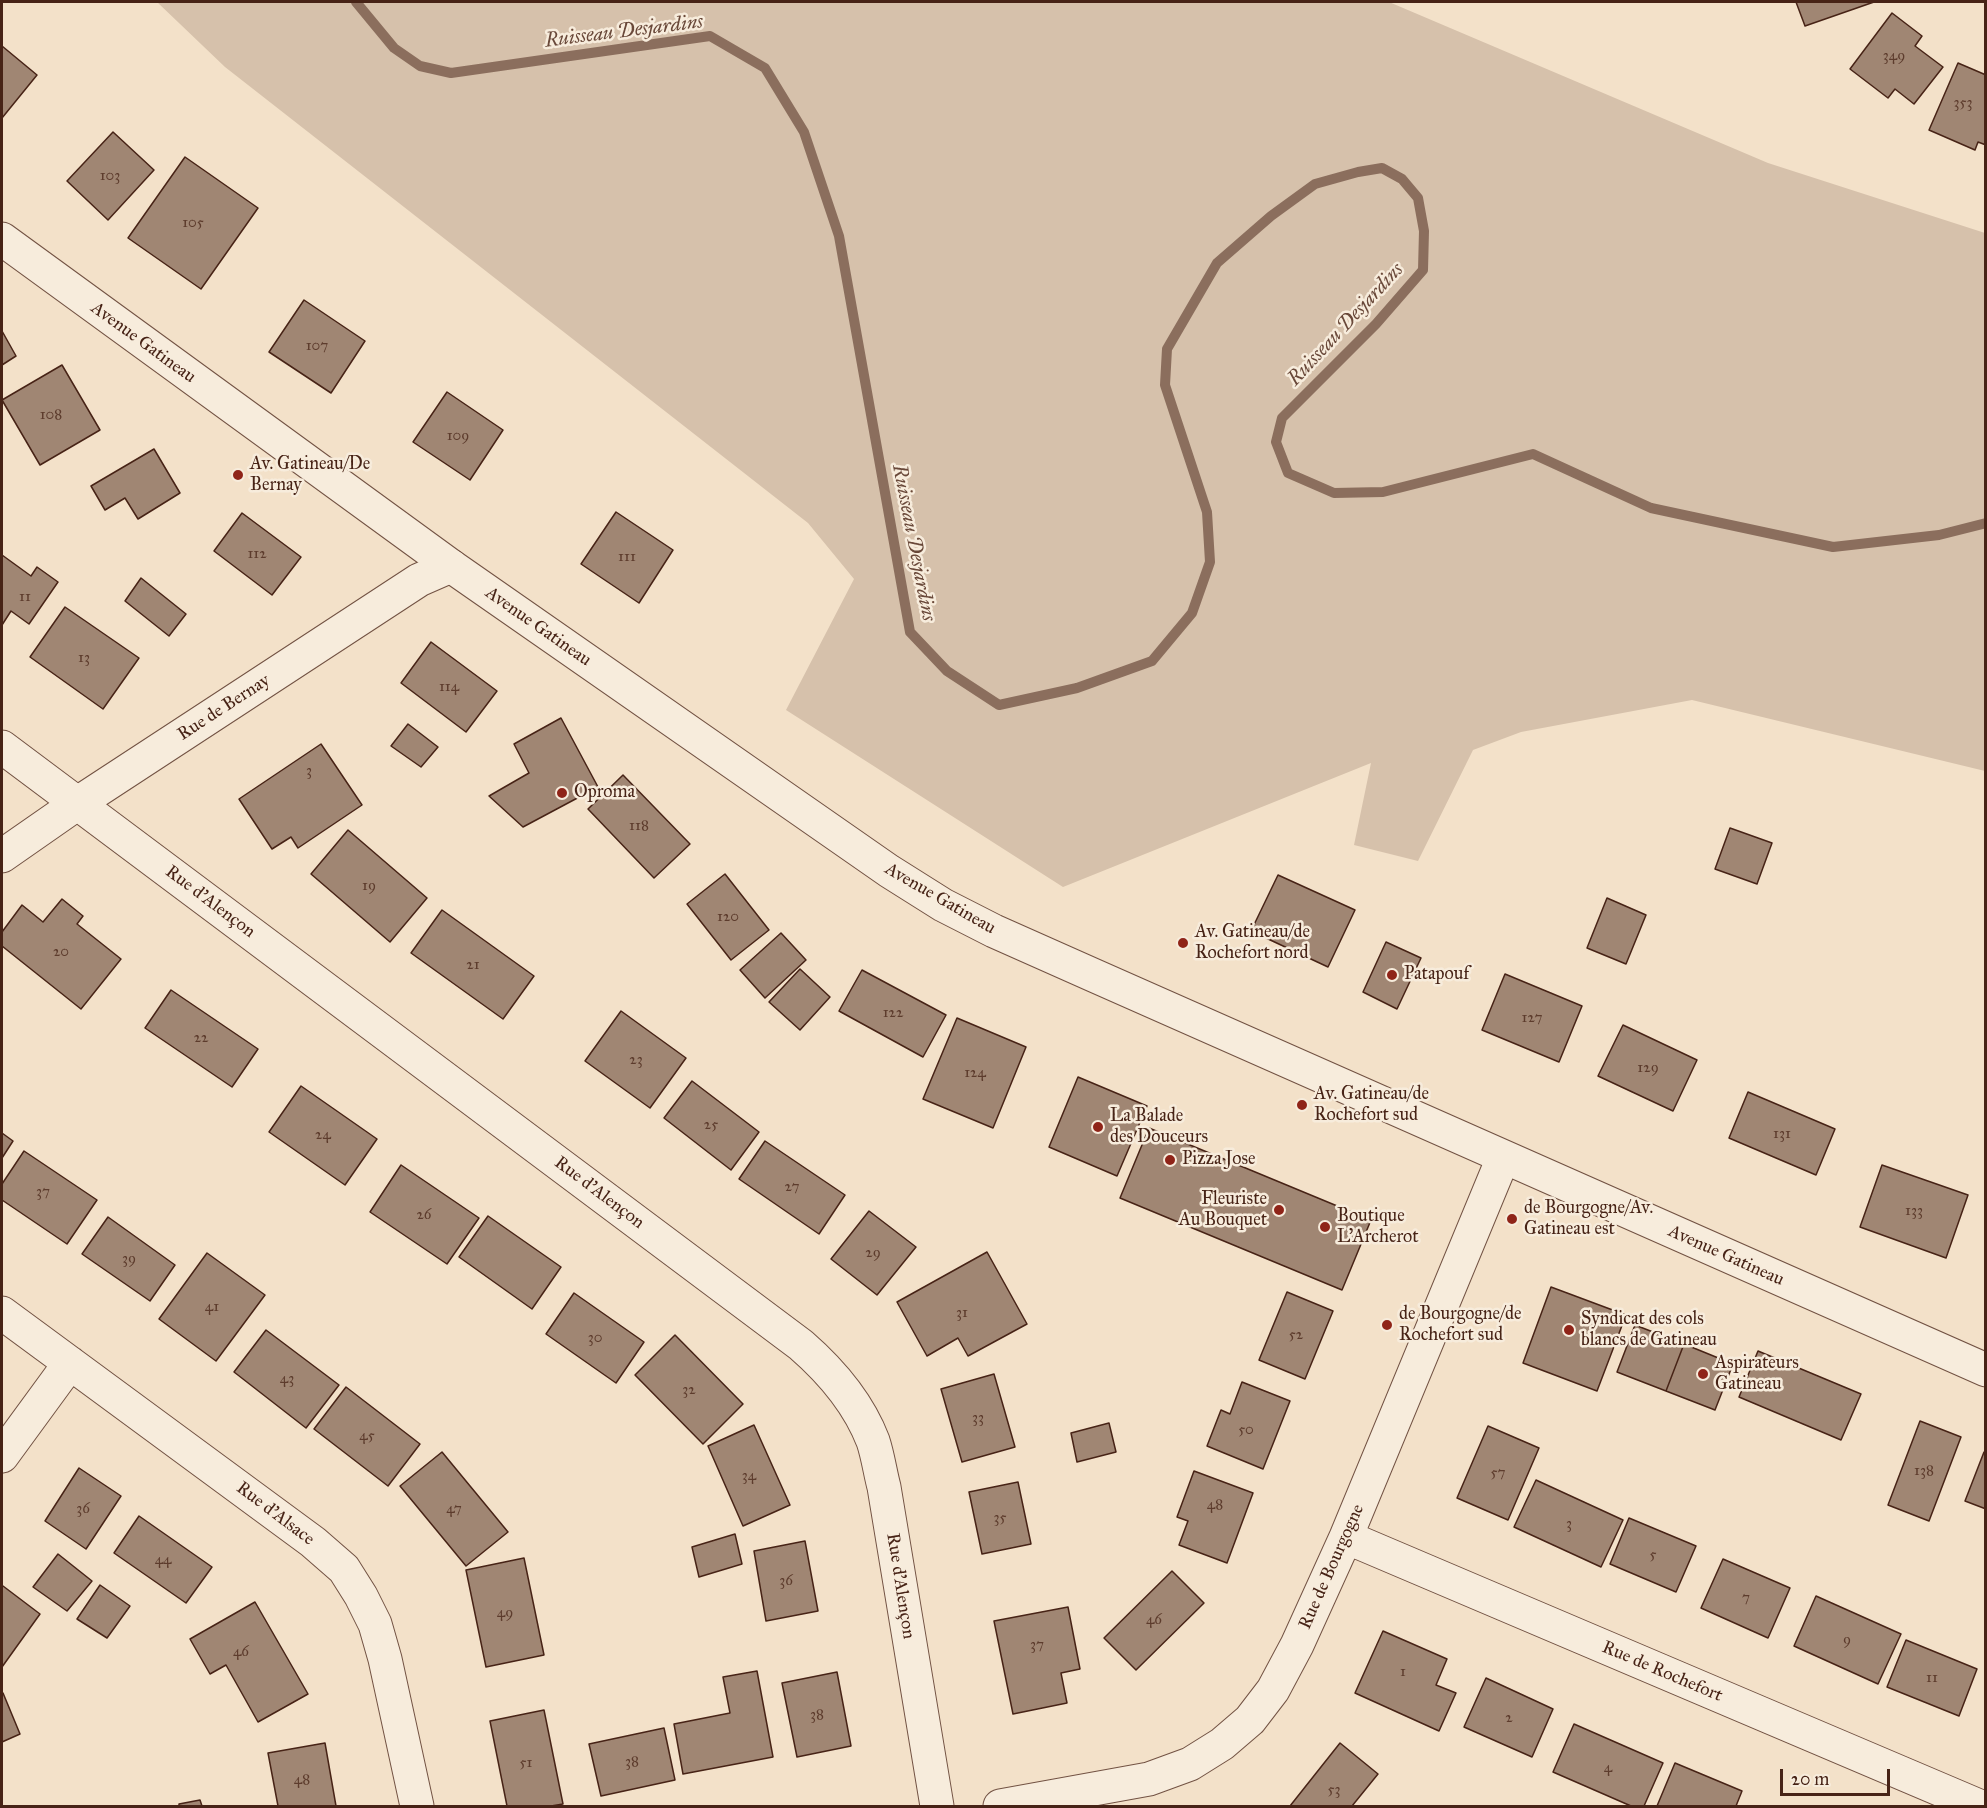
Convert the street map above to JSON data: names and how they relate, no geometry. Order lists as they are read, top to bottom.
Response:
{
  "streets": {
    "street": [
      "Avenue Gatineau",
      "Rue de Bernay",
      "Rue d'Alençon",
      "Rue d'Alsace",
      "Rue de Bourgogne",
      "Rue de Rochefort"
    ]
  },
  "crossings": [
    ["Avenue Gatineau", "Rue de Bernay"],
    ["Avenue Gatineau", "Rue de Bourgogne"],
    ["Rue de Bernay", "Rue d'Alençon"],
    ["Rue de Bourgogne", "Rue de Rochefort"]
  ],
  "water": ["Ruisseau Desjardins"],
  "places": [
    "Av. Gatineau/De Bernay",
    "Oproma",
    "Av. Gatineau/de Rochefort nord",
    "Patapouf",
    "Av. Gatineau/de Rochefort sud",
    "La Balade des Douceurs",
    "Pizza Jose",
    "Fleuriste Au Bouquet",
    "de Bourgogne/Av. Gatineau est",
    "Boutique L'Archerot",
    "de Bourgogne/de Rochefort sud",
    "Syndicat des cols blancs de Gatineau",
    "Aspirateurs Gatineau"
  ],
  "house_numbers": [
    "349",
    "353",
    "103",
    "105",
    "107",
    "108",
    "109",
    "112",
    "111",
    "11",
    "13",
    "114",
    "3",
    "118",
    "19",
    "120",
    "20",
    "21",
    "122",
    "127",
    "22",
    "23",
    "129",
    "124",
    "25",
    "131",
    "24",
    "27",
    "37",
    "133",
    "26",
    "29",
    "39",
    "41",
    "31",
    "52",
    "30",
    "43",
    "32",
    "33",
    "50",
    "45",
    "138",
    "57",
    "34",
    "48",
    "36",
    "47",
    "35",
    "3",
    "5",
    "44",
    "36",
    "7",
    "49",
    "46",
    "9",
    "37",
    "46",
    "1",
    "11",
    "38",
    "2",
    "38",
    "51",
    "4",
    "48",
    "53"
  ],
  "scale_bar": "20 m"
}
